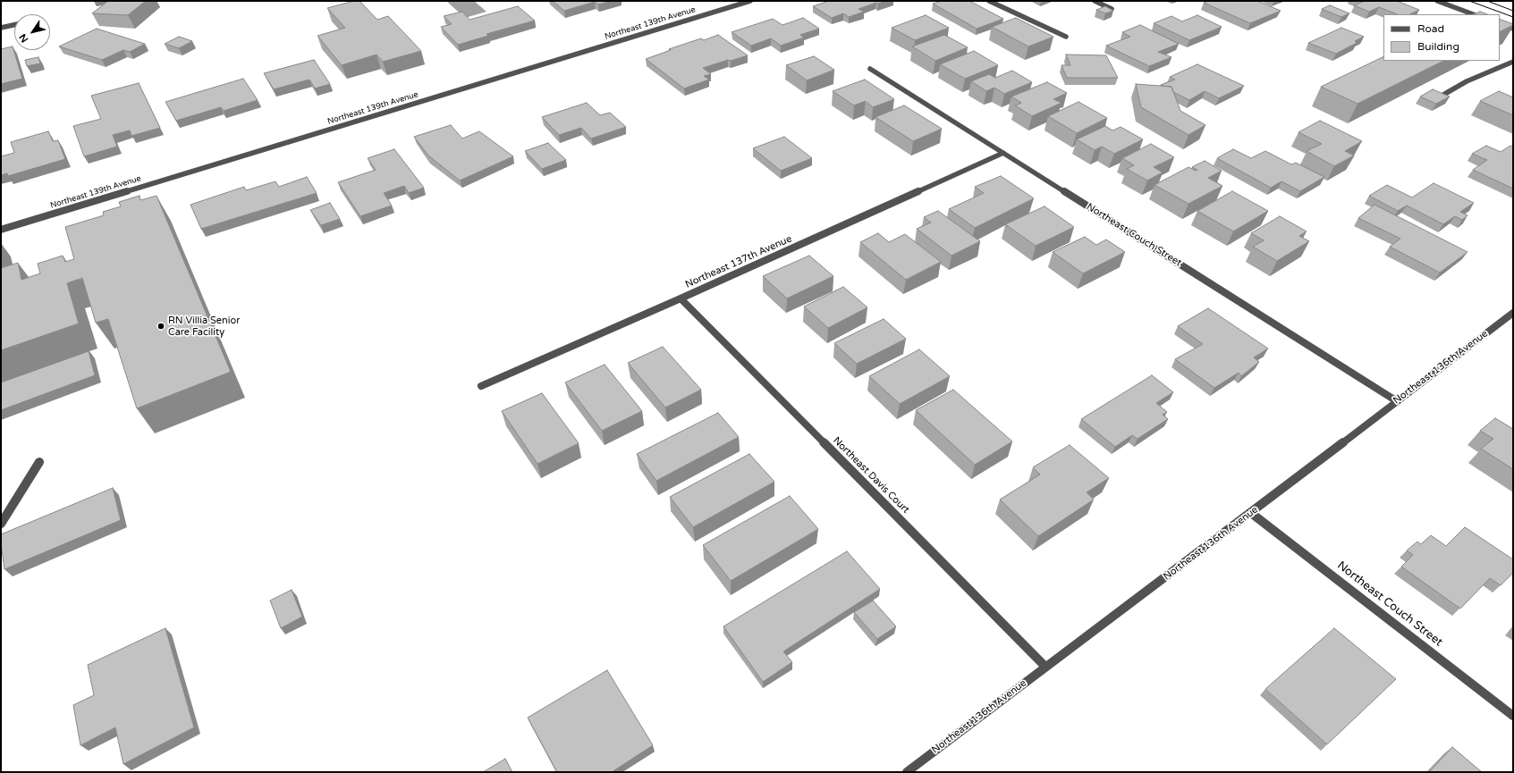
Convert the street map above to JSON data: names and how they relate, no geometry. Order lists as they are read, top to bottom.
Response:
{
  "streets": {
    "street": [
      "Northeast 139th Avenue",
      "Northeast Couch Street",
      "Northeast 137th Avenue",
      "Northeast 136th Avenue",
      "Northeast Davis Court"
    ]
  },
  "crossings": [
    ["Northeast Couch Street", "Northeast 137th Avenue"],
    ["Northeast Couch Street", "Northeast 136th Avenue"],
    ["Northeast 137th Avenue", "Northeast Davis Court"],
    ["Northeast 136th Avenue", "Northeast Davis Court"]
  ],
  "places": ["RN Villia Senior Care Facility"],
  "legend": ["Road", "Building"],
  "north": "bottom left"
}
